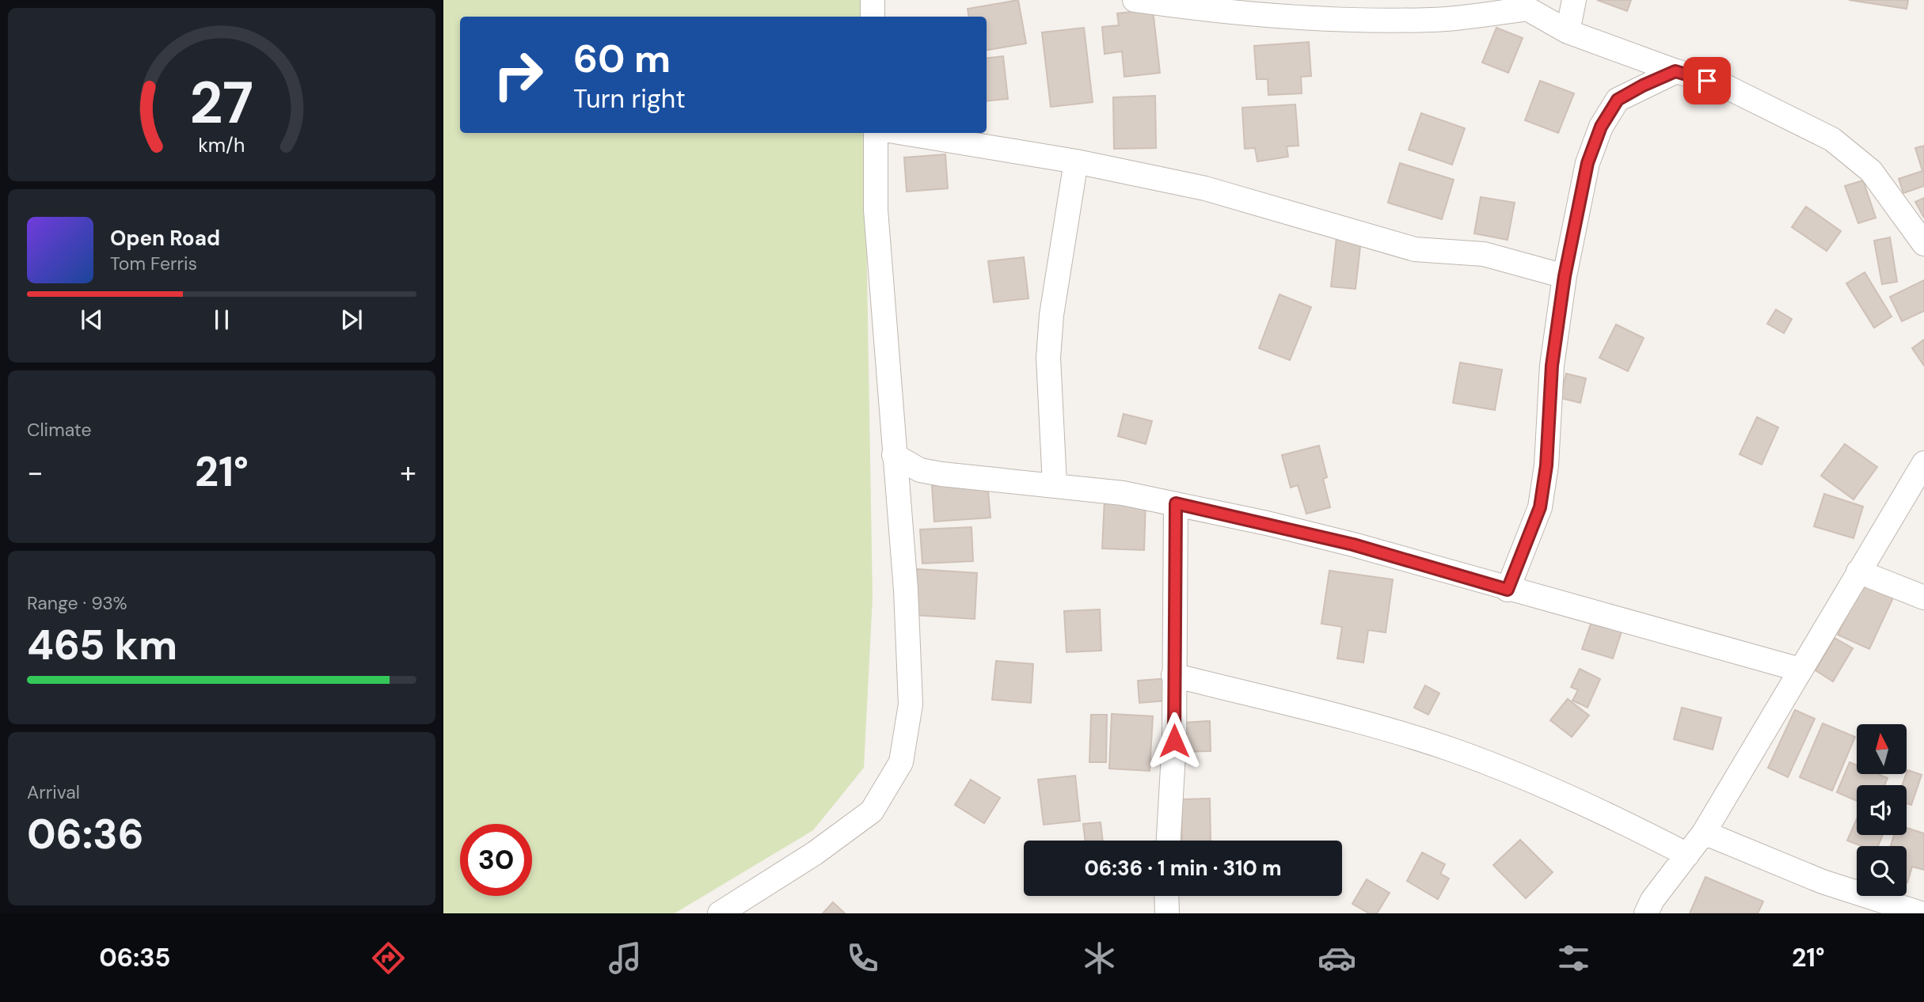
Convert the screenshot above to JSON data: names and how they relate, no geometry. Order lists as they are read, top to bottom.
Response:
{
  "north": "top",
  "page": {
    "turn": ["60 m", "Turn right"],
    "song": ["Open Road", "Tom Ferris"],
    "tile": [
      "Climate",
      ["Range · 93%", "465 km"],
      ["Arrival", "06:36"]
    ],
    "heat": ["−", "21°", "+"],
    "limit": "30",
    "trip": "06:36 · 1 min · 310 m",
    "tabs": ["06:35", "21°"],
    "gauge": ["27", "km/h"]
  }
}
